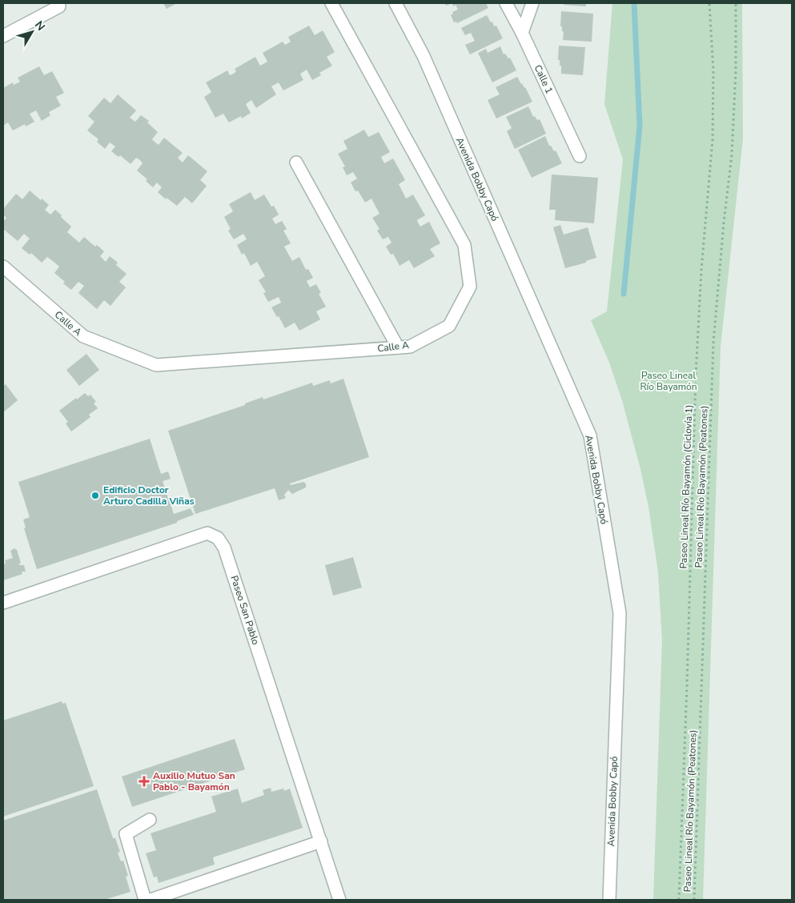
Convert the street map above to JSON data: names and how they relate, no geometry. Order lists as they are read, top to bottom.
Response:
{
  "streets": {
    "street": [
      "Calle 1",
      "Avenida Bobby Capó",
      "Calle A",
      "Paseo San Pablo"
    ],
    "path": ["Paseo Lineal Río Bayamón (Ciclovía 1)", "Paseo Lineal Río Bayamón (Peatones)"]
  },
  "parks": ["Paseo Lineal Río Bayamón"],
  "places": {
    "other": ["Edificio Doctor Arturo Cadilla Viñas"],
    "health": ["Auxilio Mutuo San Pablo - Bayamón"]
  },
  "north": "top right"
}
